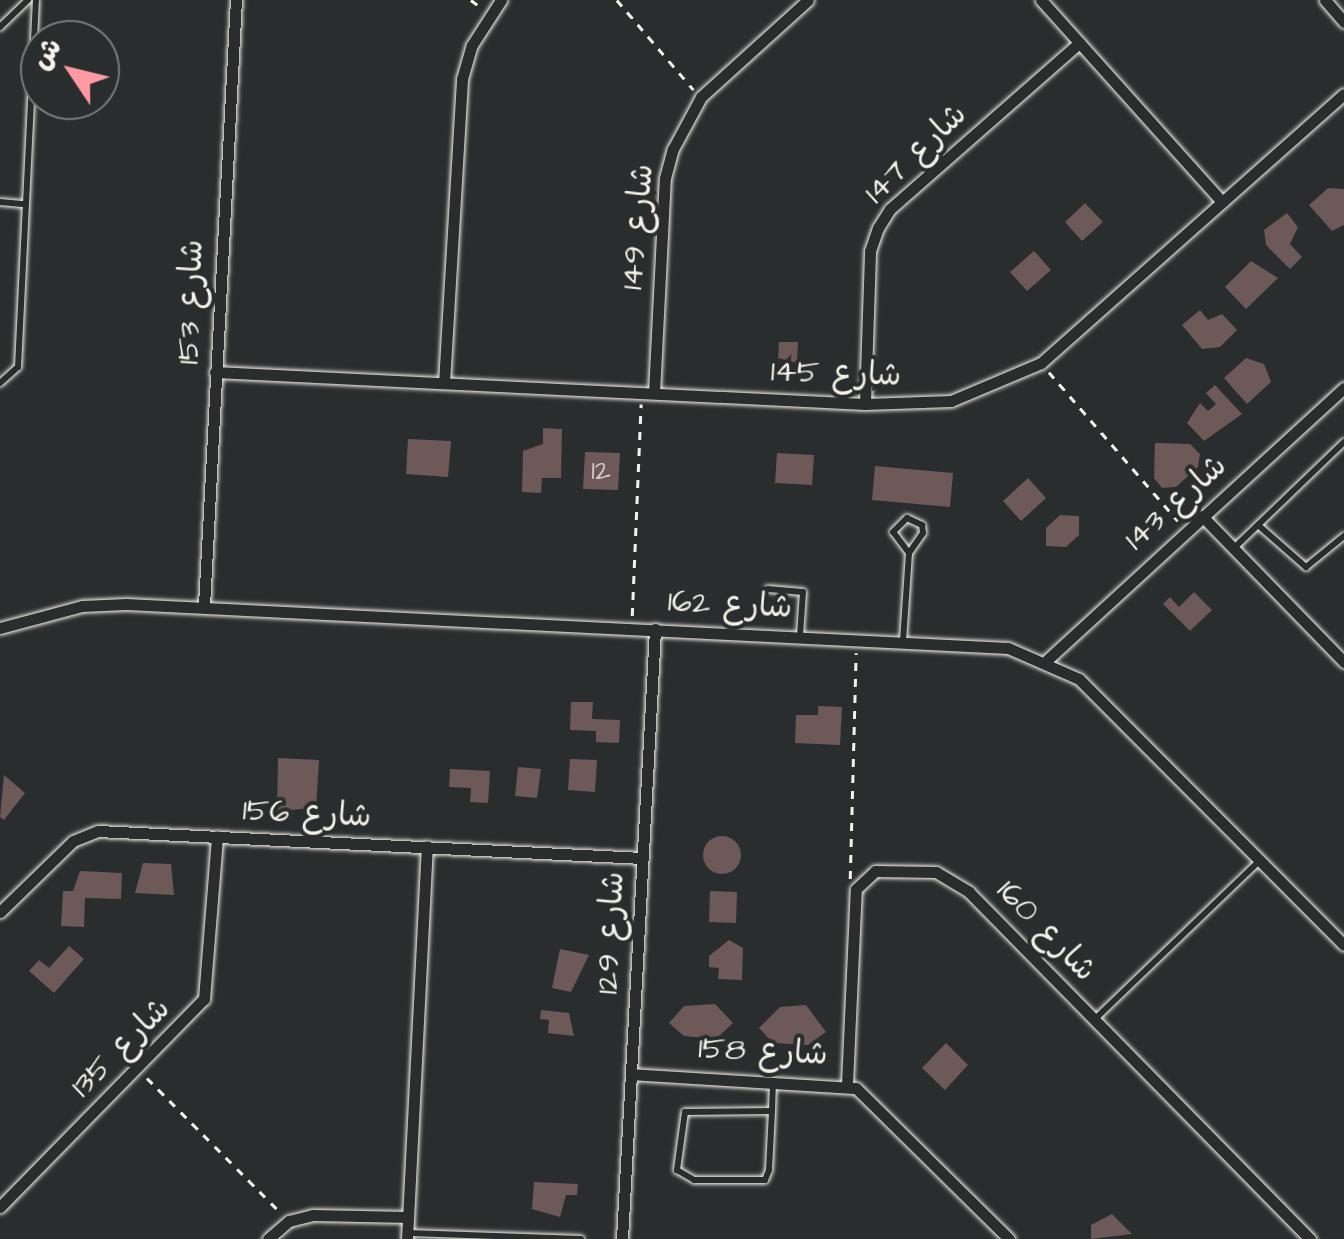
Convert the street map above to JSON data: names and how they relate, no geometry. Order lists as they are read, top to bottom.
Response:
{
  "streets": {
    "street": [
      "شارع 147",
      "شارع 149",
      "شارع 153",
      "شارع 145",
      "شارع 143",
      "شارع 162",
      "شارع 156",
      "شارع 160",
      "شارع 129",
      "شارع 135",
      "شارع 158"
    ]
  },
  "crossings": [
    ["شارع 147", "شارع 145"],
    ["شارع 149", "شارع 145"],
    ["شارع 153", "شارع 145"],
    ["شارع 153", "شارع 162"],
    ["شارع 143", "شارع 162"],
    ["شارع 162", "شارع 129"],
    ["شارع 156", "شارع 129"],
    ["شارع 156", "شارع 135"],
    ["شارع 129", "شارع 158"]
  ],
  "house_numbers": ["12"],
  "north": "top left"
}
